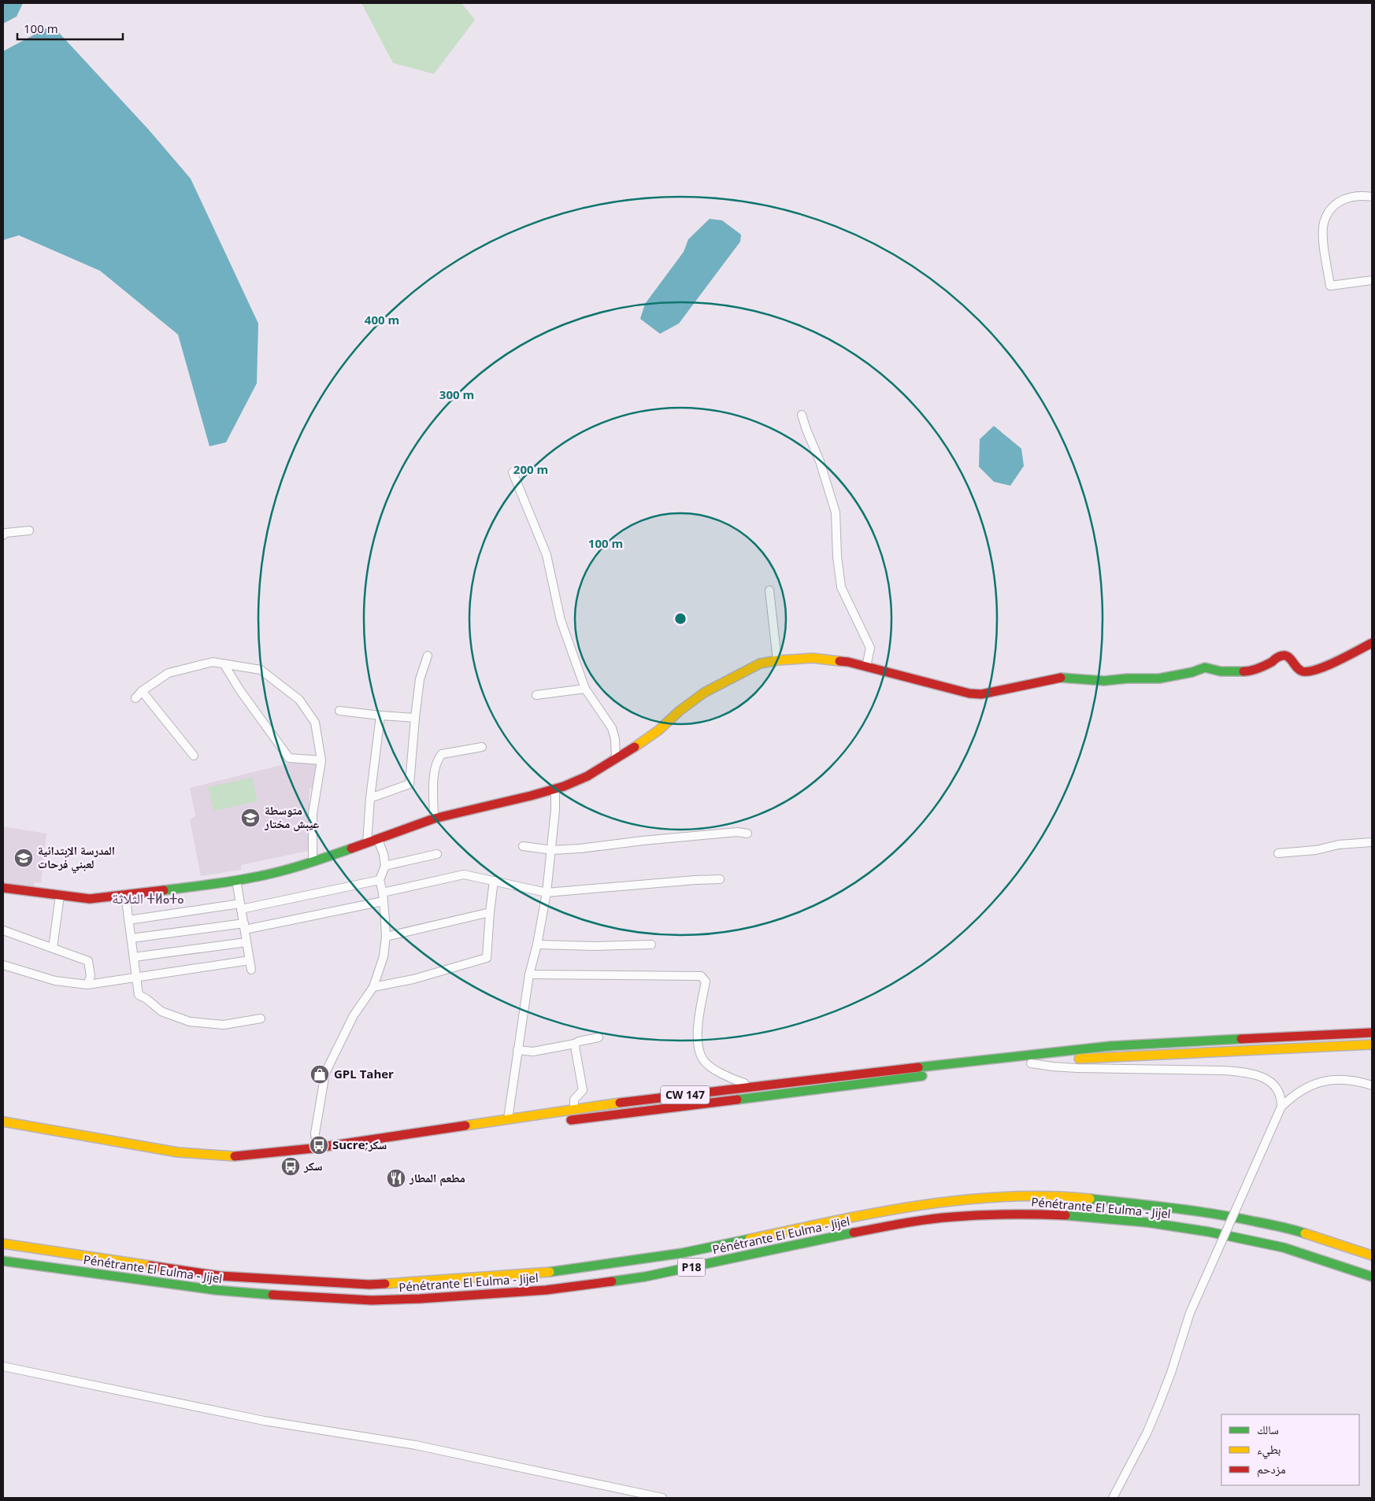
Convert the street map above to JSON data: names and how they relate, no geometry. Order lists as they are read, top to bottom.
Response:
{
  "streets": {
    "main road": ["CW 147", "Pénétrante El Eulma - Jijel", "P18"]
  },
  "districts": ["الثلاثة ⵜⵍⴰⵜⴰ"],
  "places": {
    "school or university": ["متوسطة عيبش مختار", "المدرسة الإبتدائية لعبني فرحات"],
    "shop": ["GPL Taher"],
    "bus stop": ["Sucre;سكر", "سكر"],
    "restaurant": ["مطعم المطار"]
  },
  "legend": ["سالك", "بطيء", "مزدحم"],
  "scale_bar": "100 m",
  "rings": [
    "400 m",
    "300 m",
    "200 m",
    "100 m"
  ]
}
